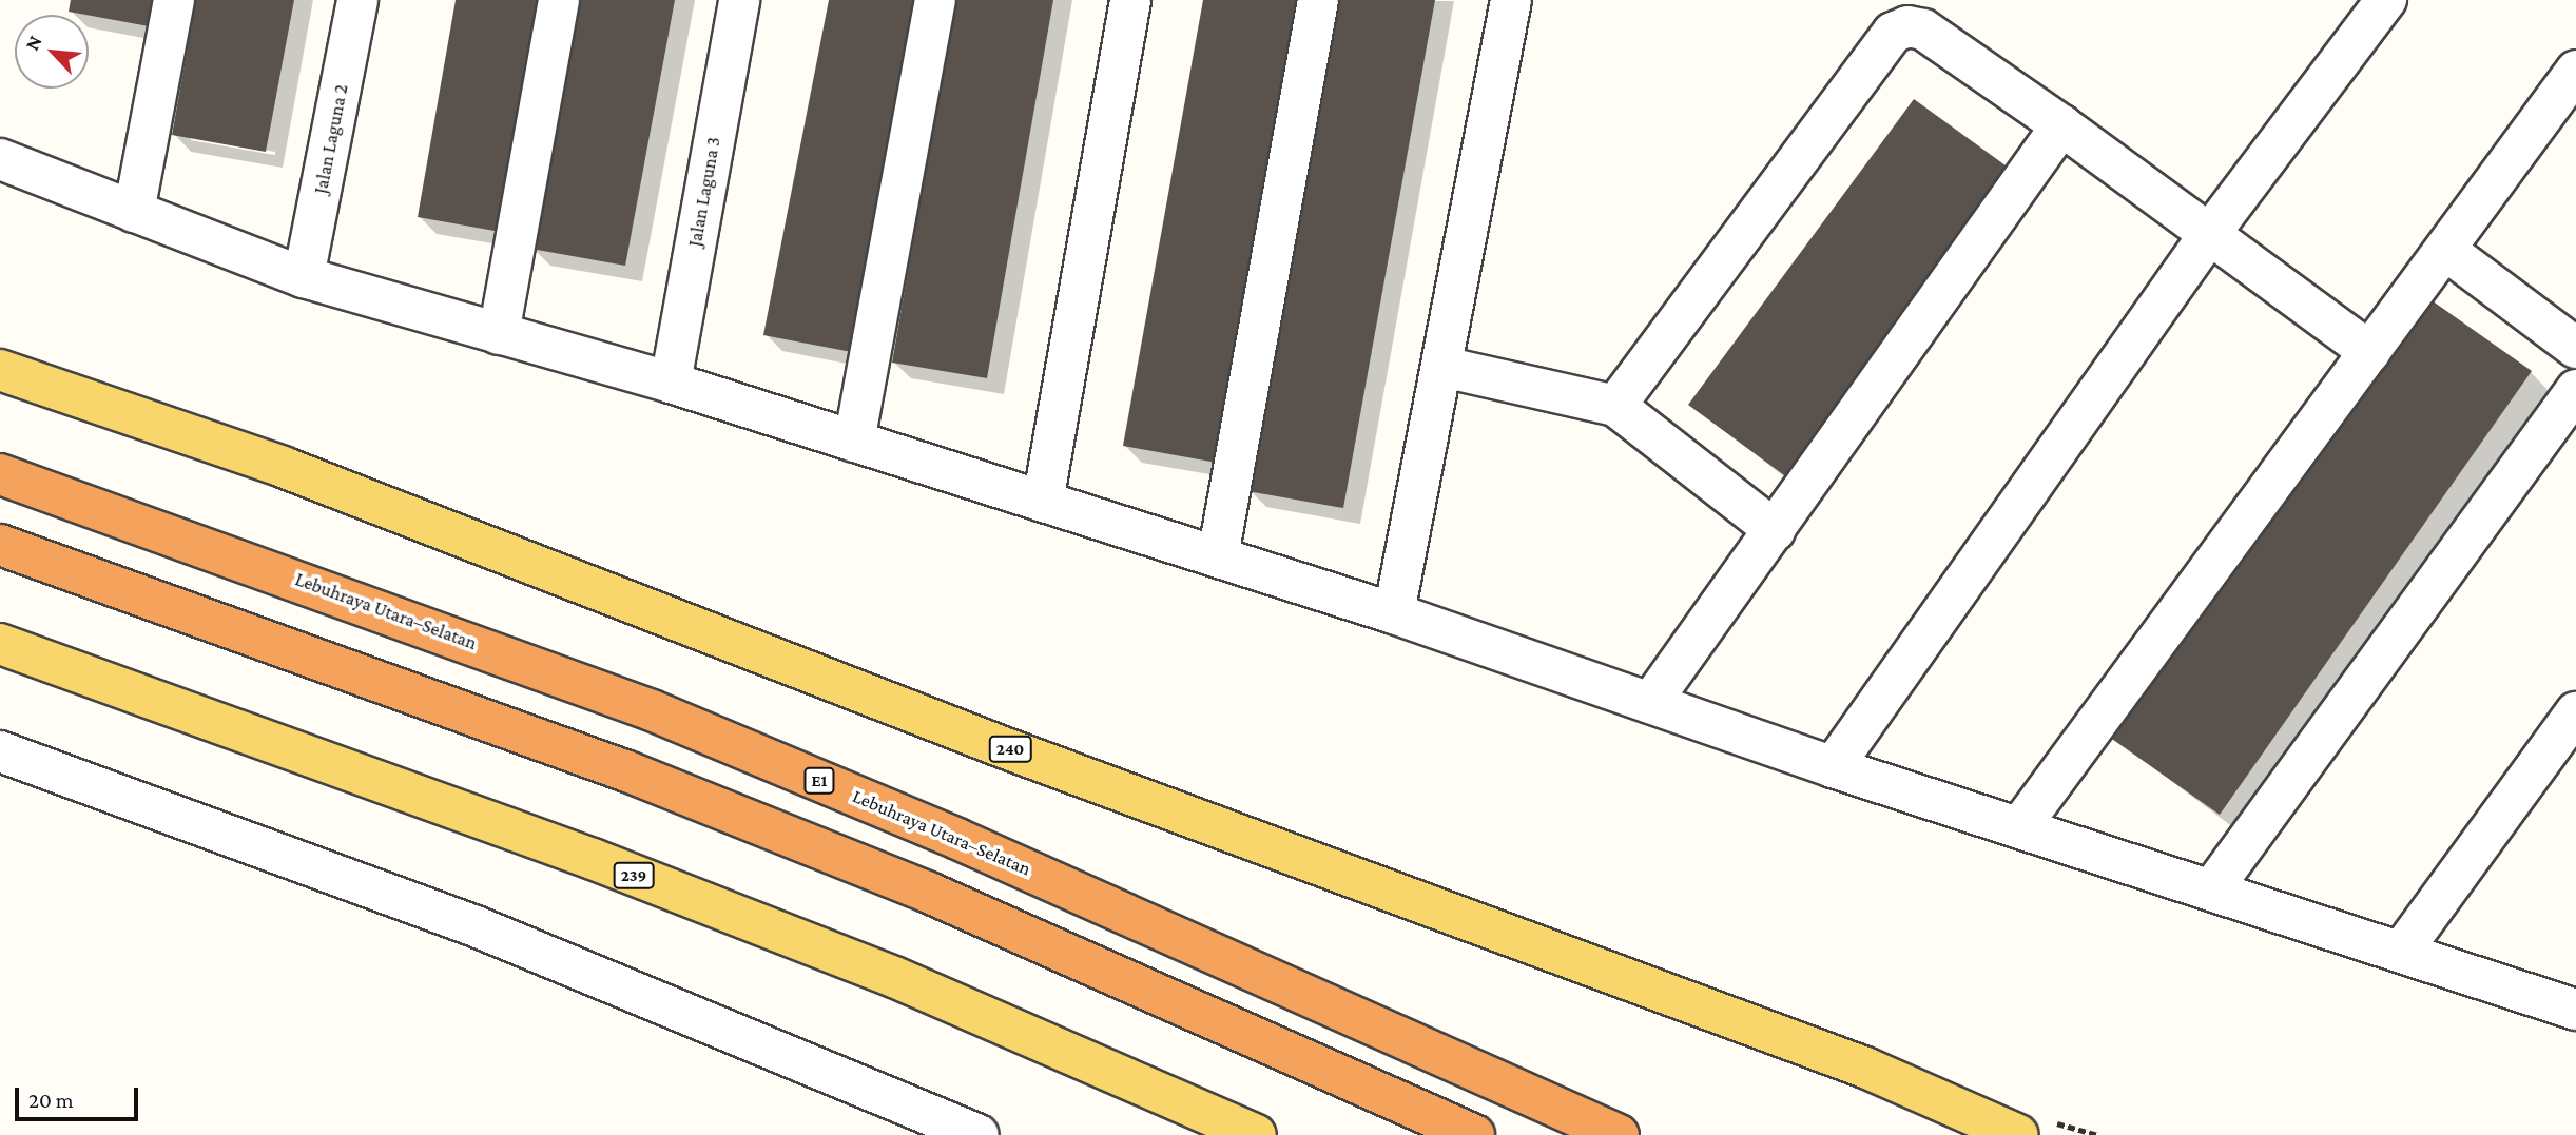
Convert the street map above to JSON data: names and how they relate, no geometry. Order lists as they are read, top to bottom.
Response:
{
  "streets": {
    "highway": ["Lebuhraya Utara–Selatan", "E1"],
    "main road": ["240", "239"],
    "street": ["Jalan Laguna 2", "Jalan Laguna 3"]
  },
  "scale_bar": "20 m",
  "north": "top left"
}
